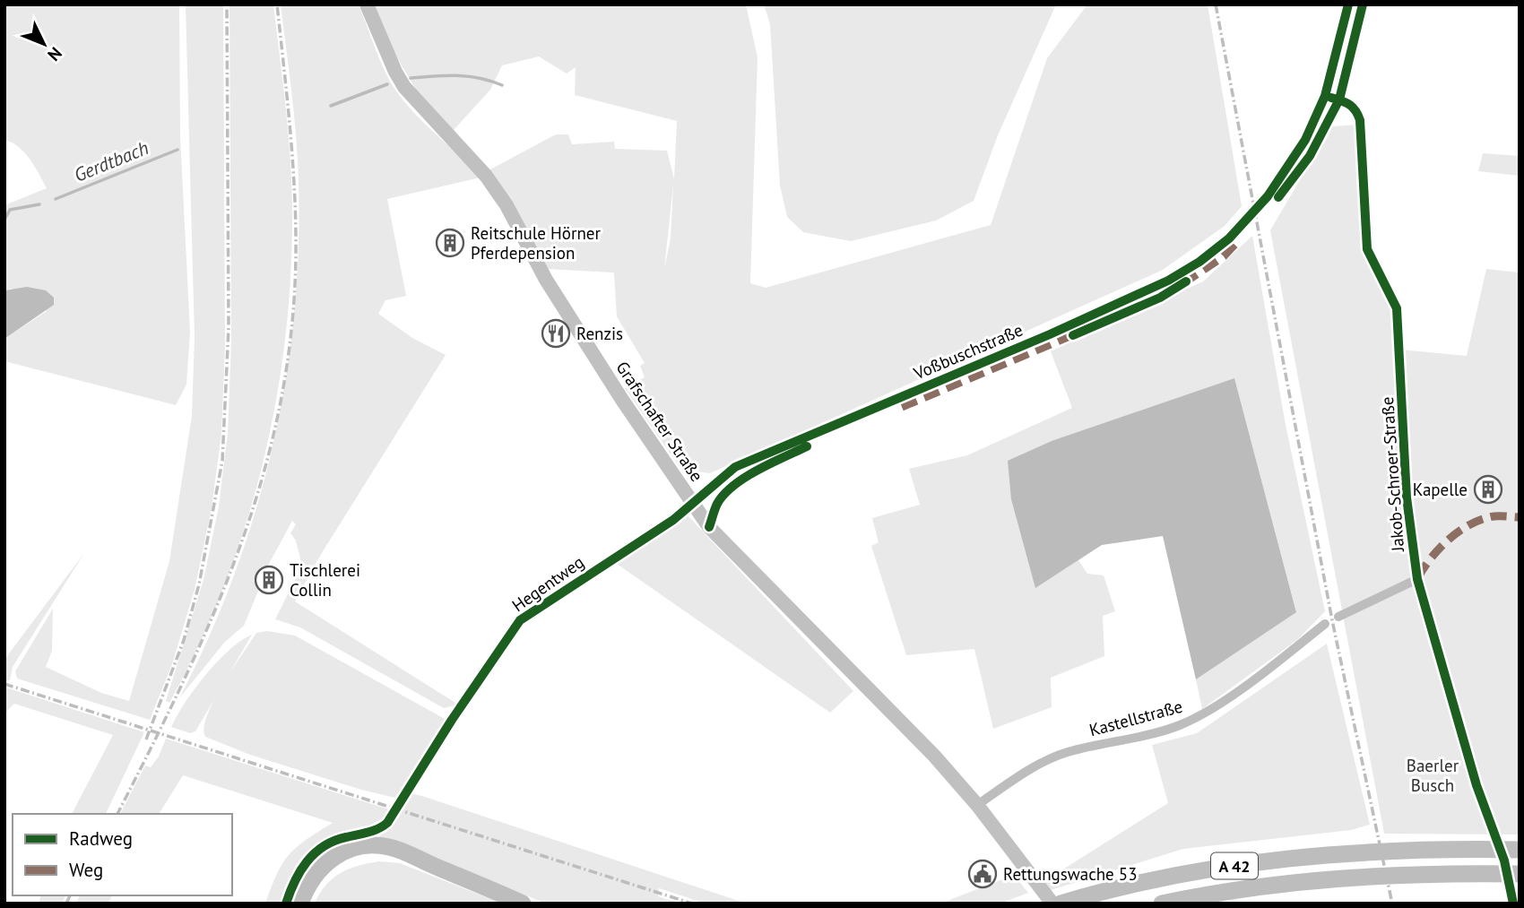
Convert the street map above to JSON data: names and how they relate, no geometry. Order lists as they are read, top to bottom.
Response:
{
  "streets": {
    "highway": ["A 42"],
    "main road": ["Grafschafter Straße"],
    "street": [
      "Voßbuschstraße",
      "Jakob-Schroer-Straße",
      "Hegentweg",
      "Kastellstraße"
    ]
  },
  "crossings": [
    ["Voßbuschstraße", "Grafschafter Straße"],
    ["Voßbuschstraße", "Jakob-Schroer-Straße"],
    ["Voßbuschstraße", "Hegentweg"],
    ["Grafschafter Straße", "Hegentweg"],
    ["Grafschafter Straße", "Kastellstraße"]
  ],
  "water": ["Gerdtbach"],
  "parks": ["Baerler Busch"],
  "places": {
    "building": ["Reitschule Hörner Pferdepension", "Kapelle", "Tischlerei Collin"],
    "restaurant": ["Renzis"],
    "public building": ["Rettungswache 53"]
  },
  "legend": ["Radweg", "Weg"],
  "north": "bottom right"
}
